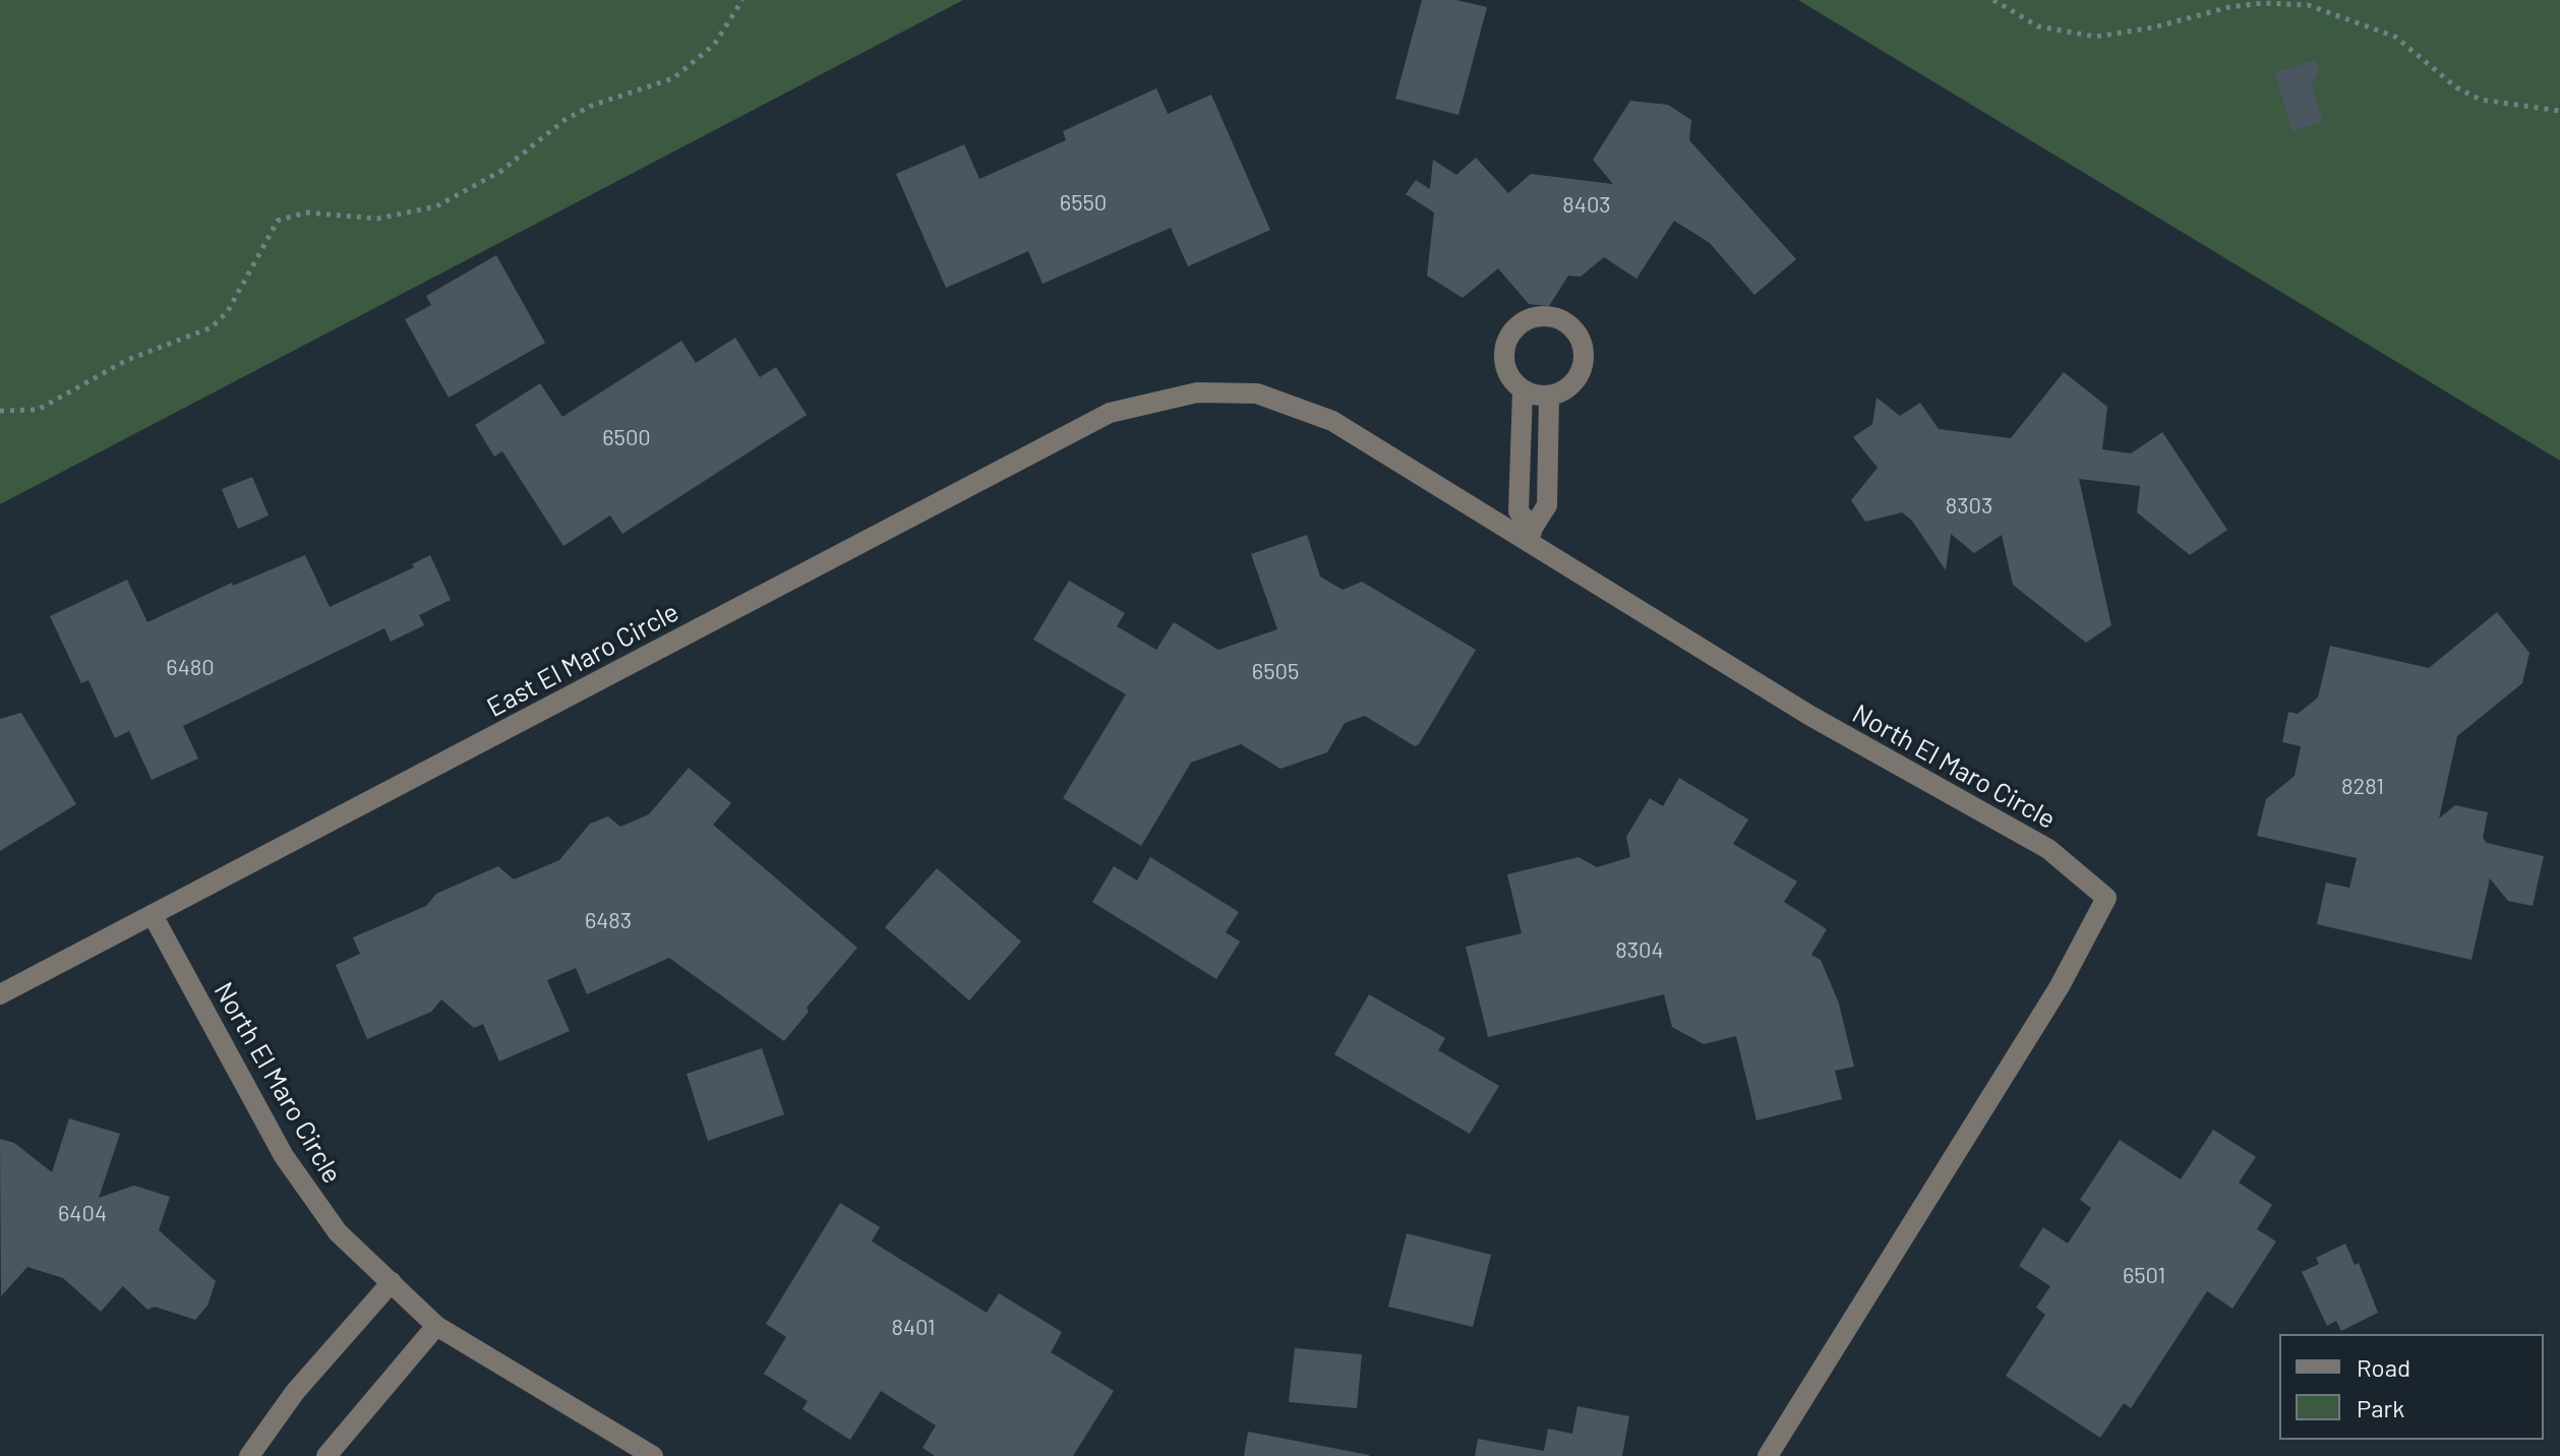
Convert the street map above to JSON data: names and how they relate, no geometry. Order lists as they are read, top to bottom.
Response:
{
  "streets": {
    "street": ["East El Maro Circle", "North El Maro Circle"]
  },
  "crossings": [
    ["East El Maro Circle", "North El Maro Circle"]
  ],
  "house_numbers": [
    "6550",
    "8403",
    "6500",
    "8303",
    "6480",
    "6505",
    "8281",
    "6483",
    "8304",
    "6404",
    "6501",
    "8401"
  ],
  "legend": ["Road", "Park"]
}
